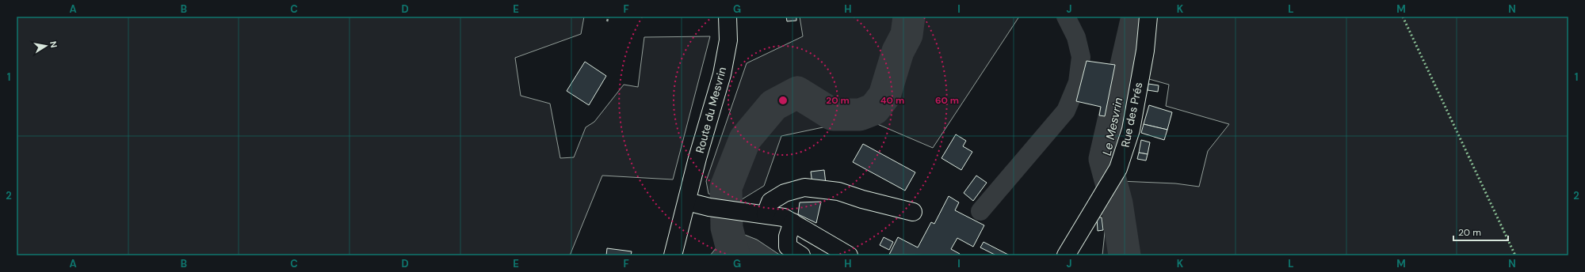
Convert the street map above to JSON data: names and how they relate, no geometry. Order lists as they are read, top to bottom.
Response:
{
  "streets": {
    "street": ["Route du Mesvrin", "Rue des Prés"]
  },
  "water": ["Le Mesvrin"],
  "scale_bar": "20 m",
  "north": "right",
  "grid": {
    "columns": [
      "A",
      "B",
      "C",
      "D",
      "E",
      "F",
      "G",
      "H",
      "I",
      "J",
      "K",
      "L",
      "M",
      "N"
    ],
    "rows": ["1", "2"]
  },
  "rings": ["20 m", "40 m", "60 m"]
}
